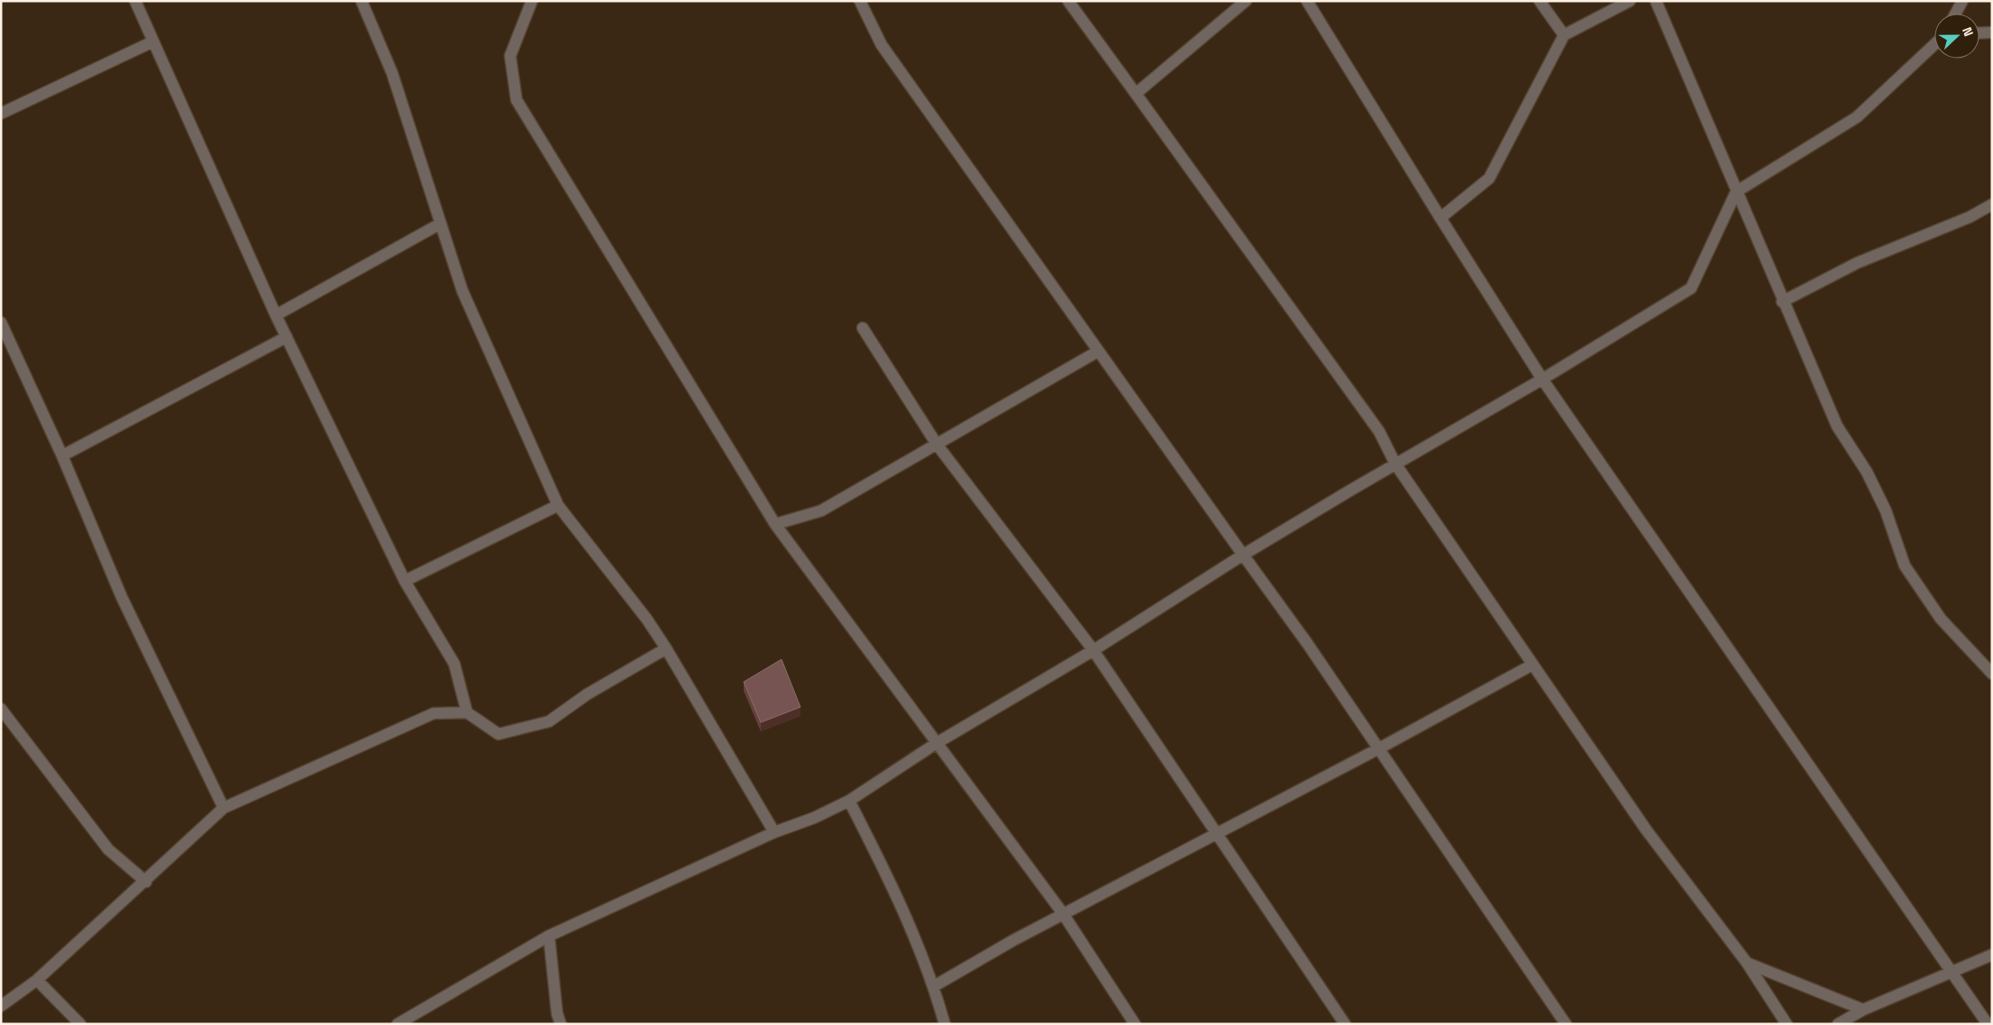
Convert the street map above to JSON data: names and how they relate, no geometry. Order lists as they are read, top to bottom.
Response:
{
  "north": "right"
}
